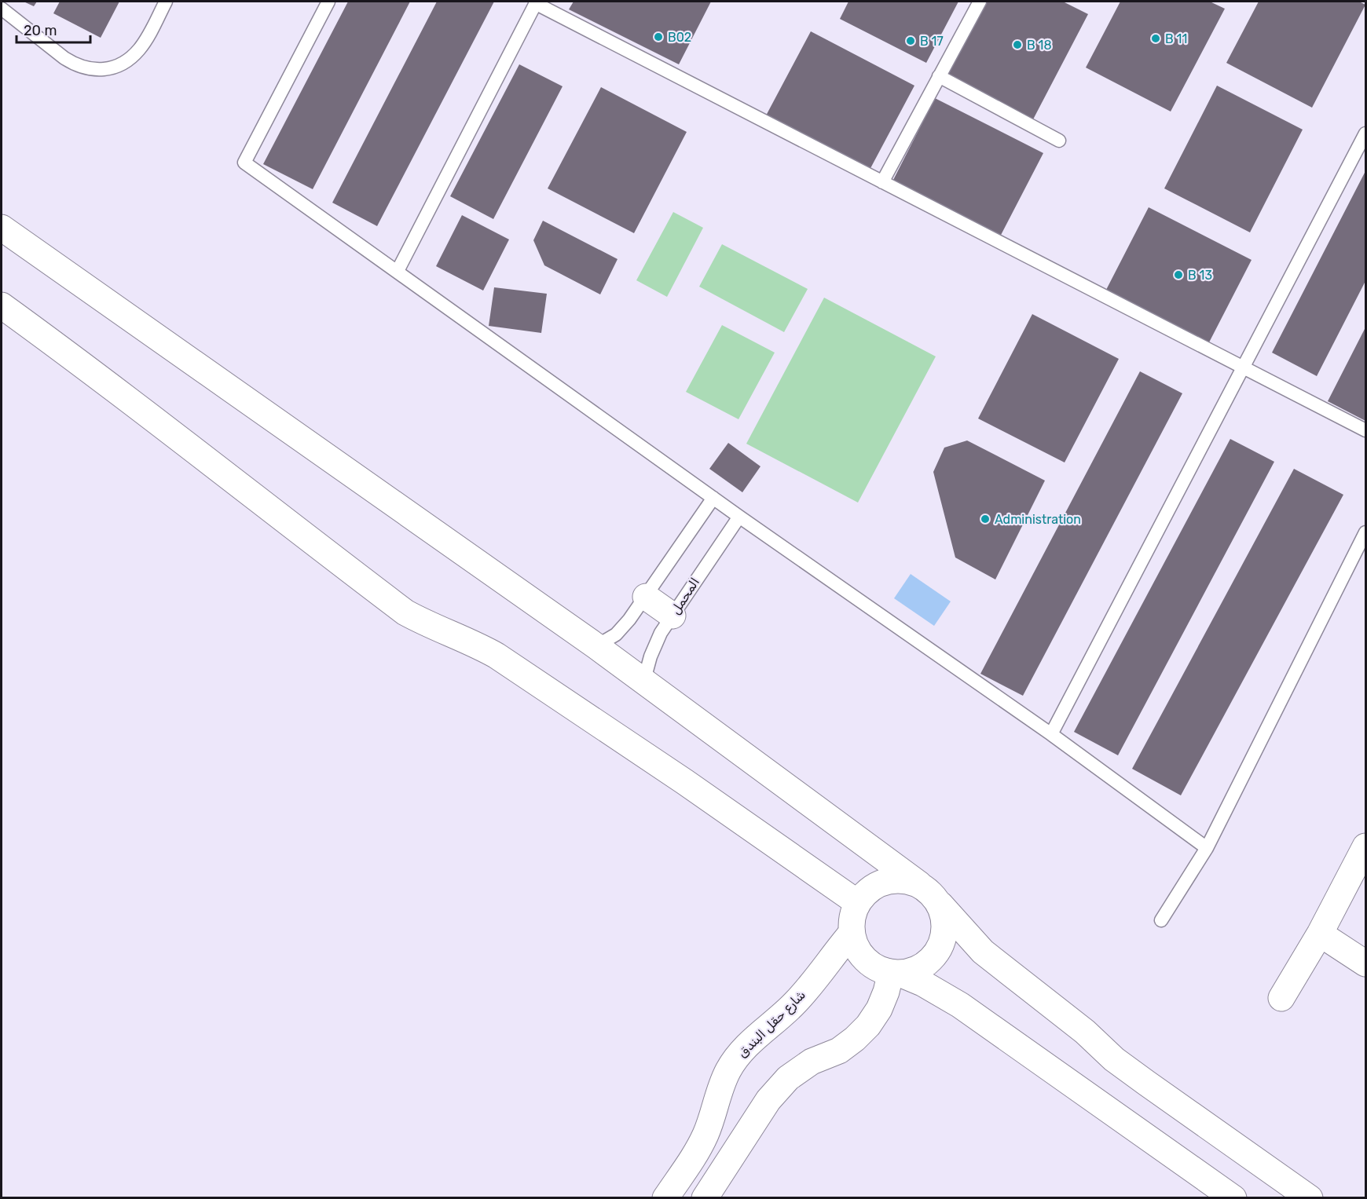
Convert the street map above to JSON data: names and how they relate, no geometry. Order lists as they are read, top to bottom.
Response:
{
  "streets": {
    "street": ["شارع حقل البندق"],
    "lane": ["المحمل"]
  },
  "places": [
    "B02",
    "B 11",
    "B 17",
    "B 18",
    "B 13",
    "Administration"
  ],
  "scale_bar": "20 m"
}
